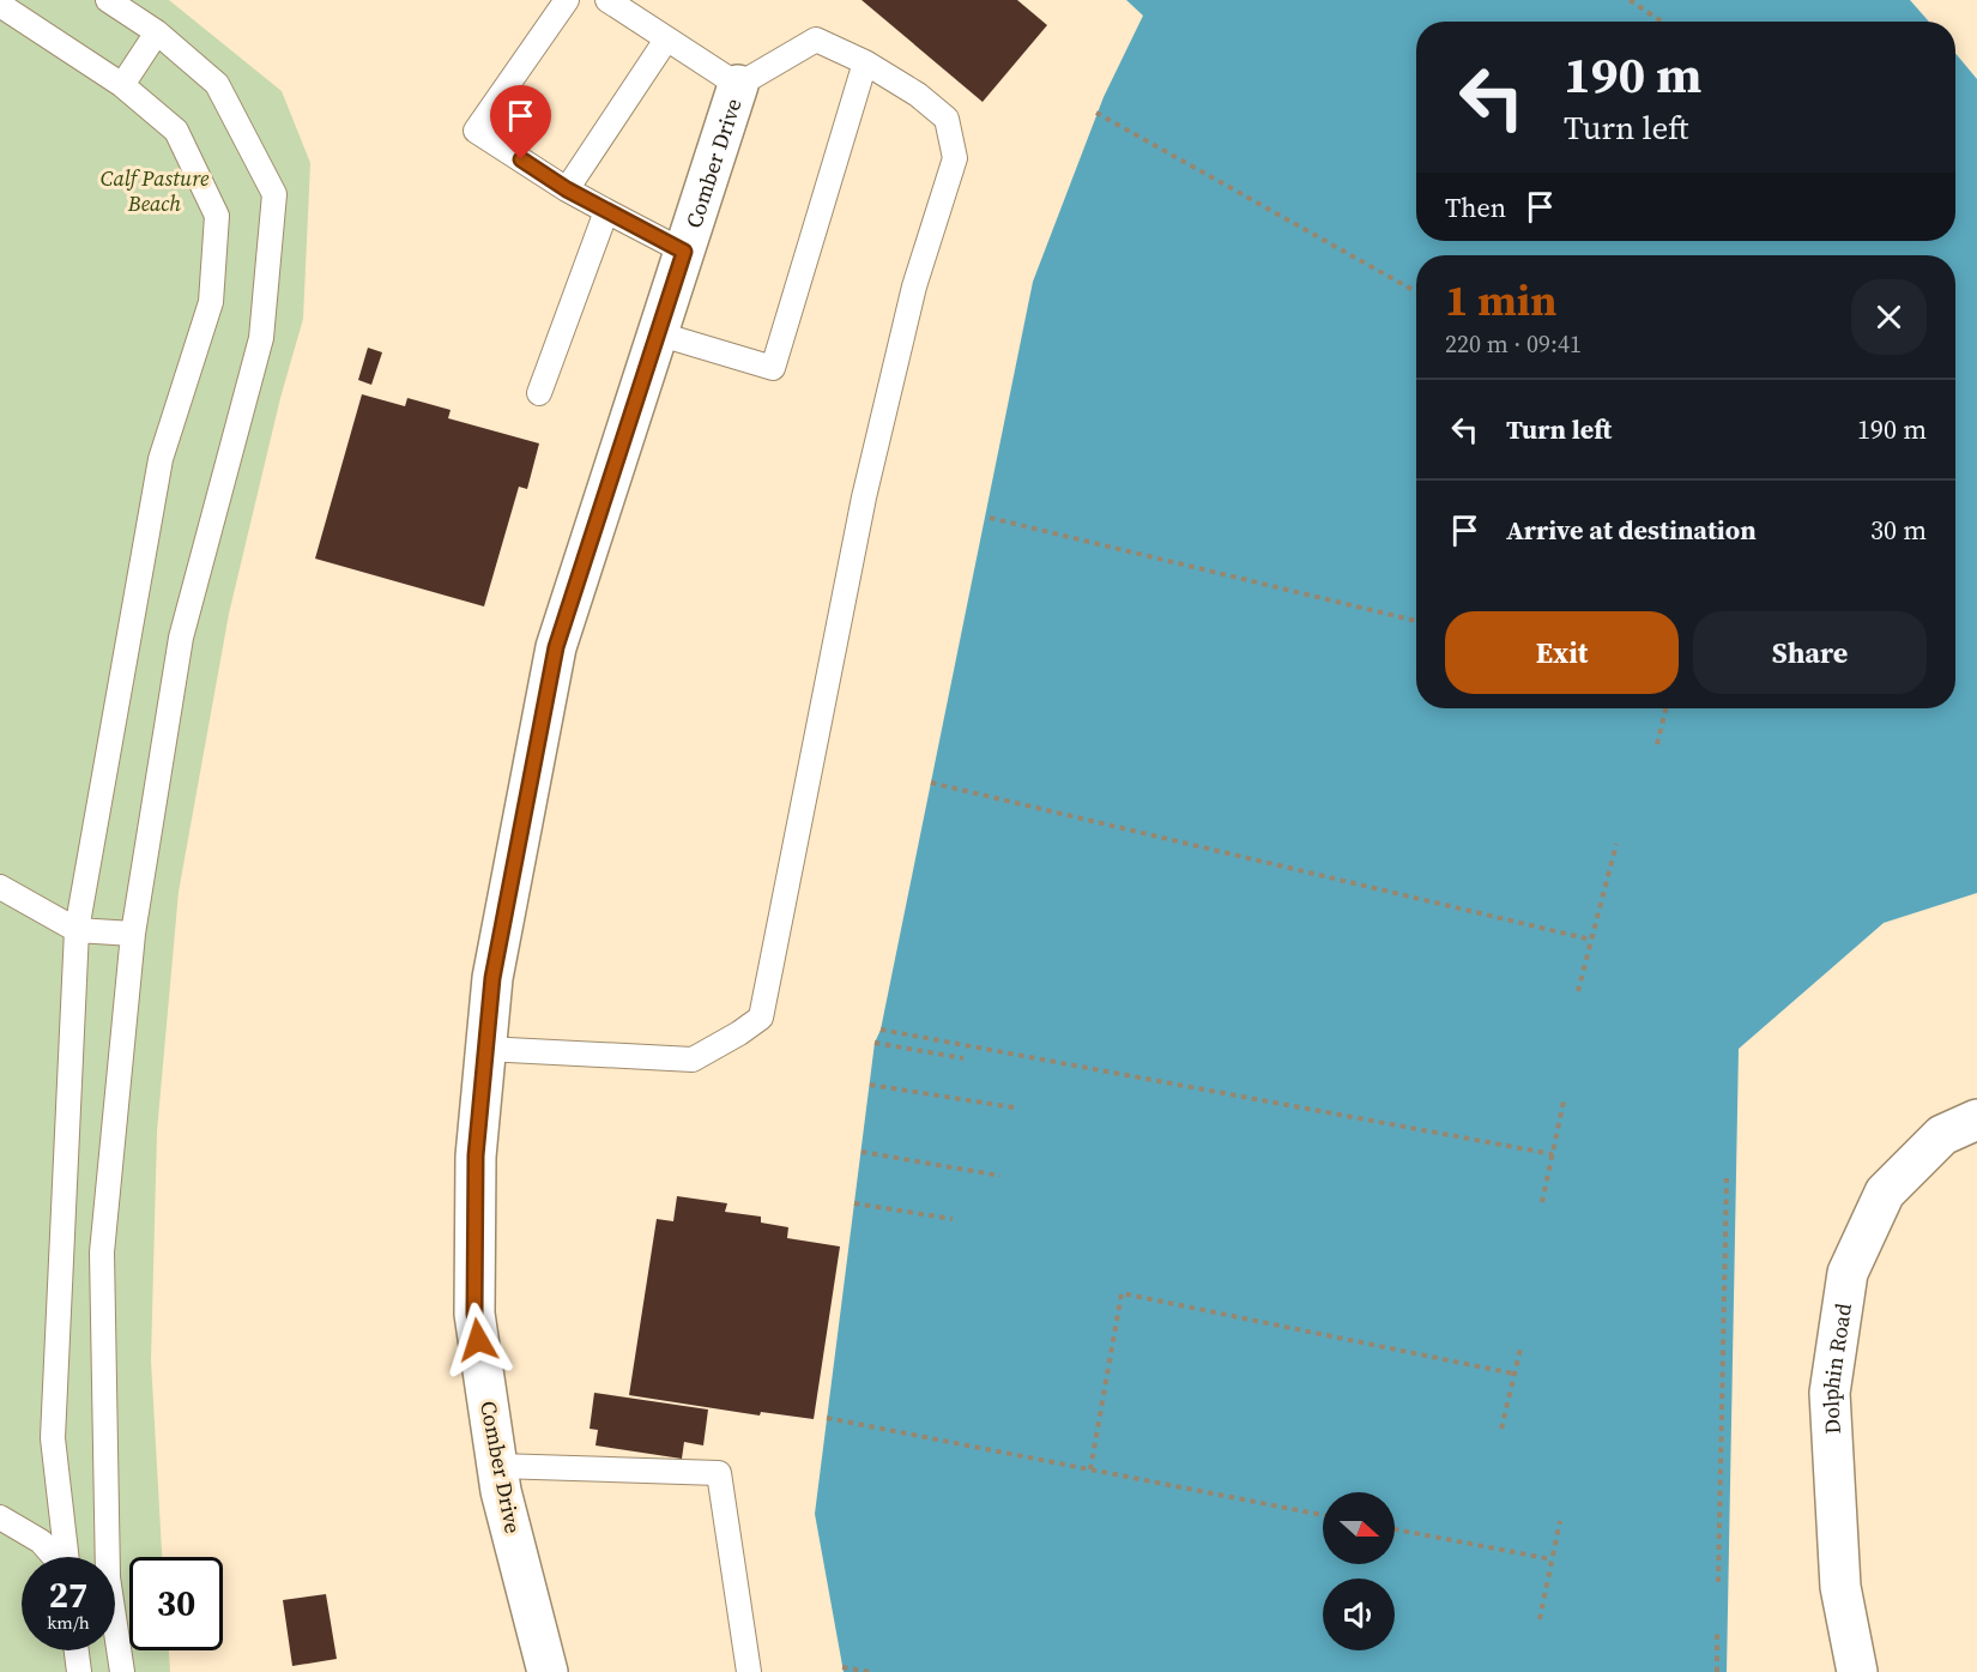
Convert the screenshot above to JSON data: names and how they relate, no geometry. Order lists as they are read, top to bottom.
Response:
{
  "streets": {
    "street": ["Comber Drive", "Dolphin Road"]
  },
  "parks": ["Calf Pasture Beach"],
  "north": "right",
  "page": {
    "turn": ["190 m", "Turn left"],
    "then": "Then",
    "heading": ["1 min", "220 m · 09:41"],
    "list": [
      {
        "name": "Turn left",
        "value": "190 m"
      },
      {
        "name": "Arrive at destination",
        "value": "30 m"
      }
    ],
    "buttons": ["Exit", "Share"],
    "speed": "27 km/h",
    "limit": "30"
  }
}
